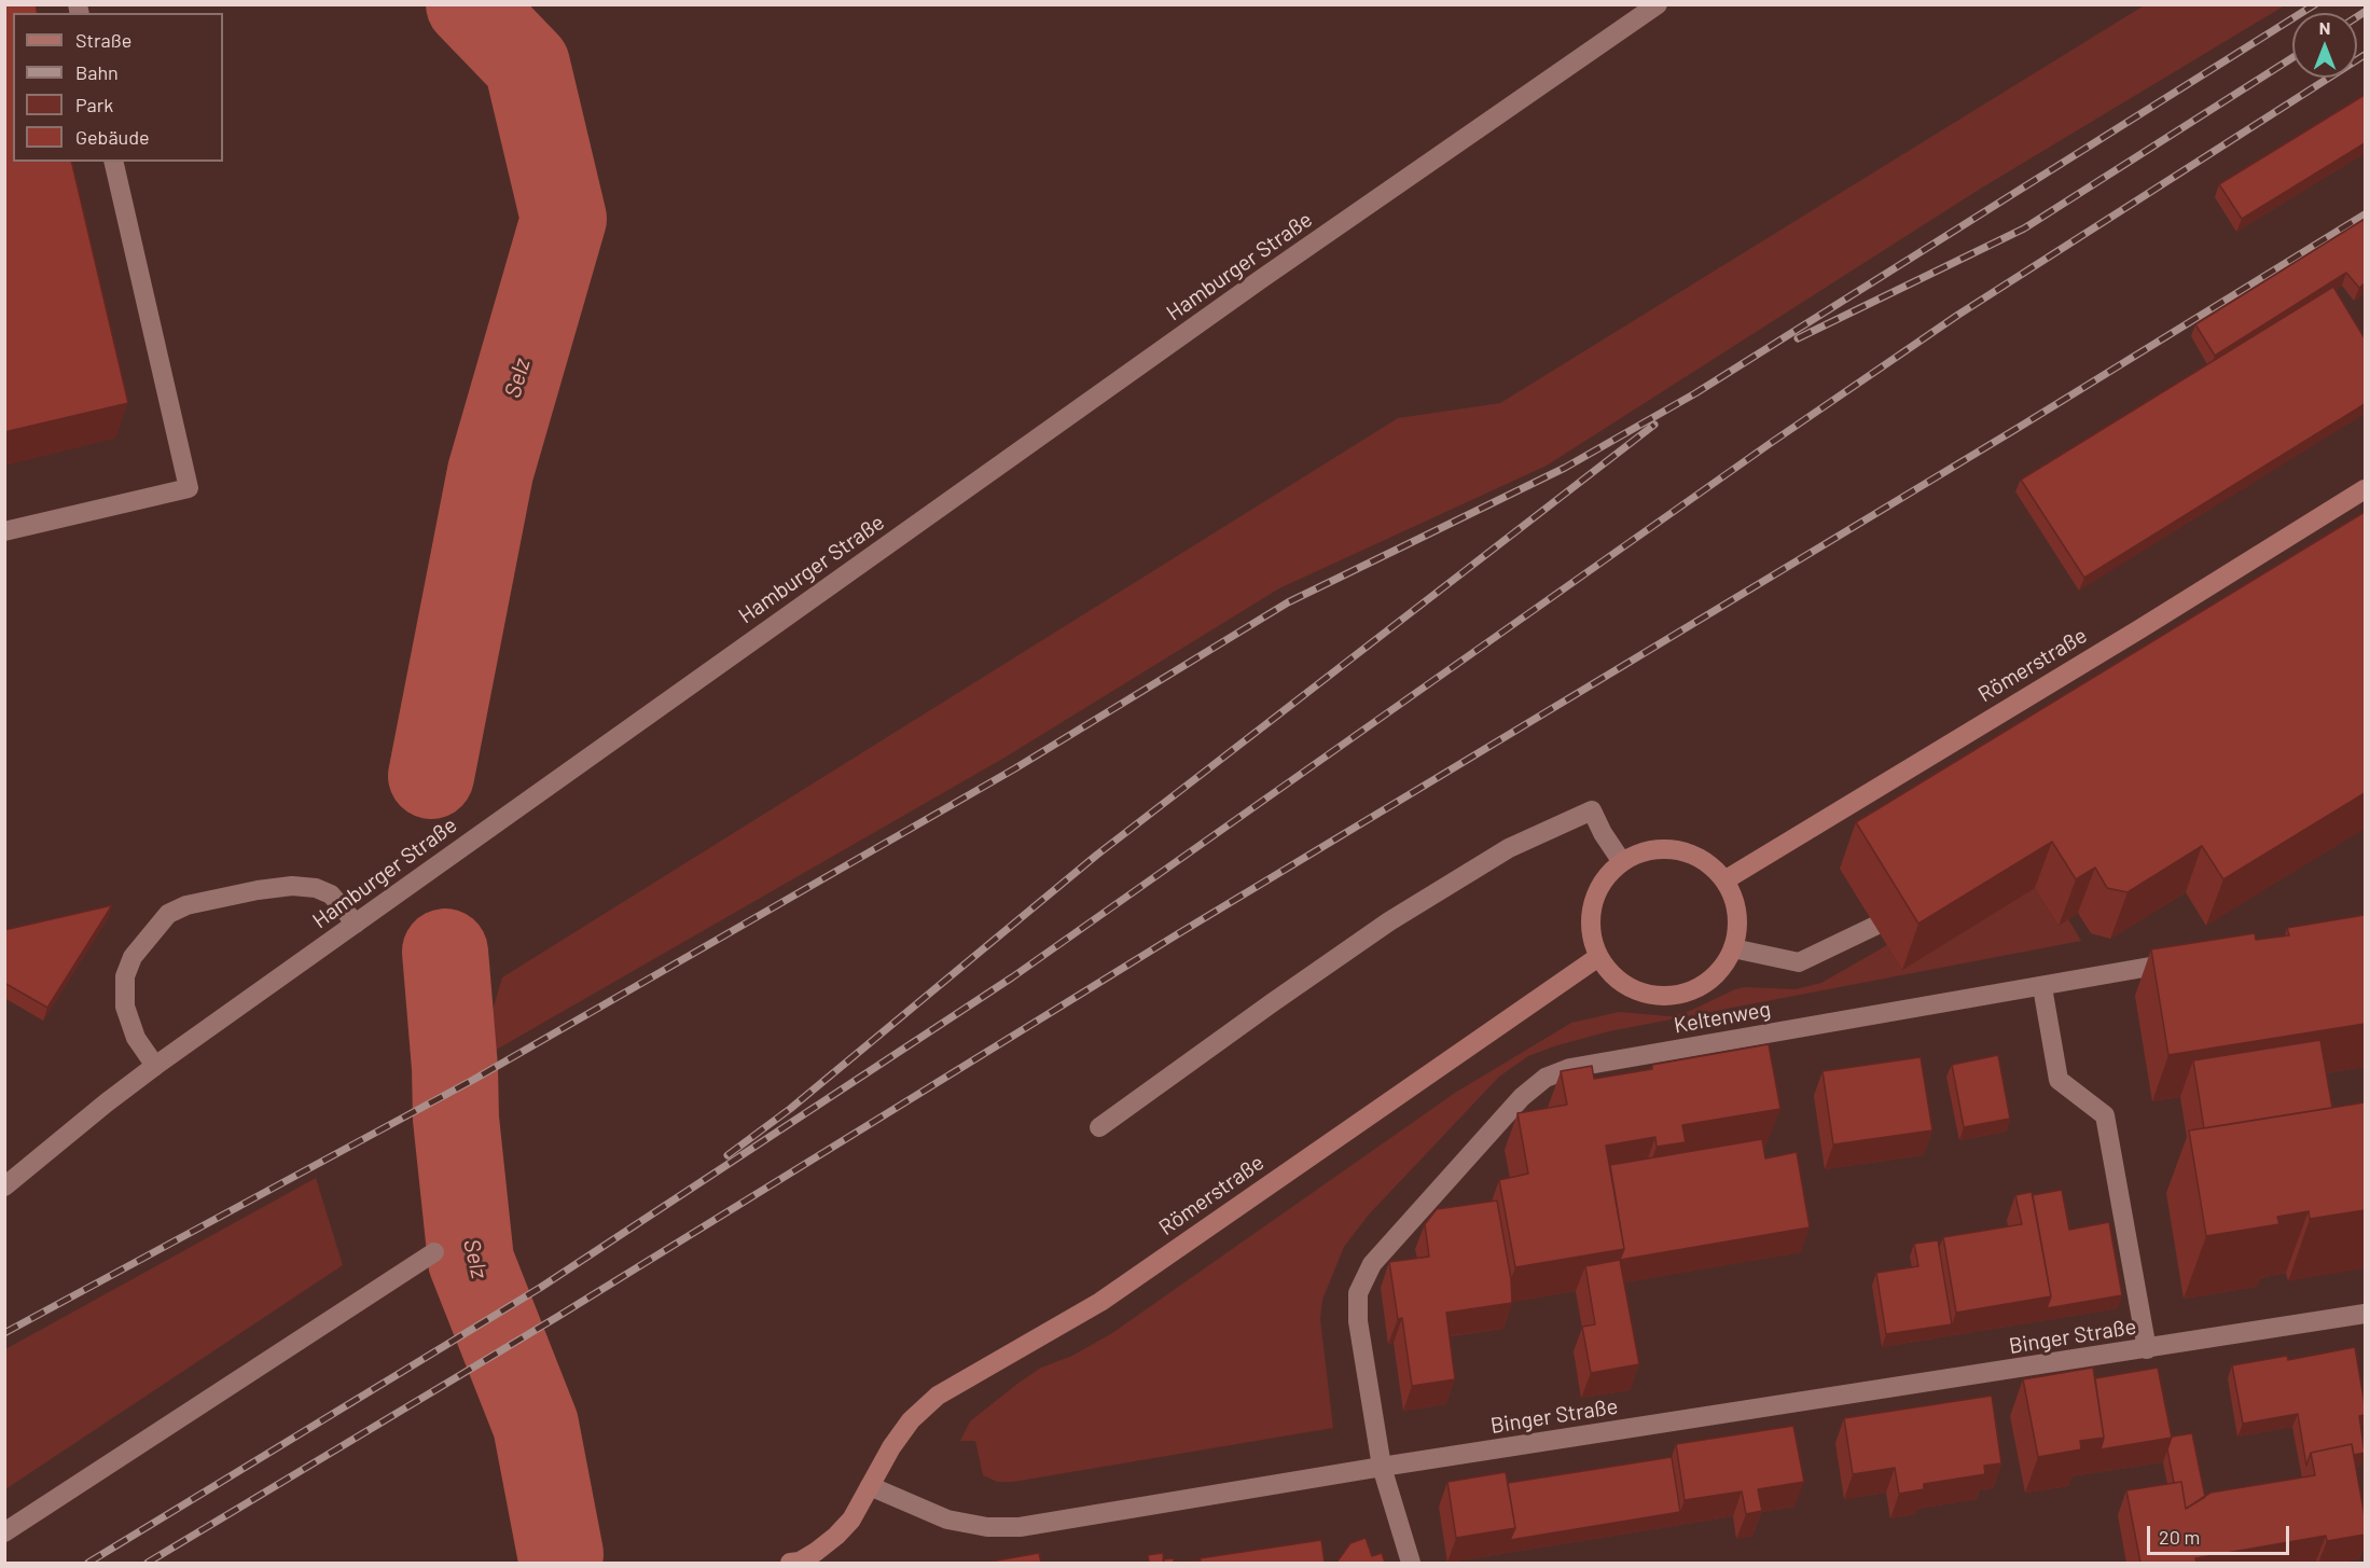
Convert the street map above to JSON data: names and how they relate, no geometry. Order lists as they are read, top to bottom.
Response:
{
  "streets": {
    "main road": ["Römerstraße"],
    "street": ["Hamburger Straße", "Keltenweg", "Binger Straße"]
  },
  "crossings": [
    ["Römerstraße", "Binger Straße"],
    ["Keltenweg", "Binger Straße"]
  ],
  "water": ["Selz"],
  "legend": [
    "Straße",
    "Bahn",
    "Park",
    "Gebäude"
  ],
  "scale_bar": "20 m",
  "north": "top"
}
